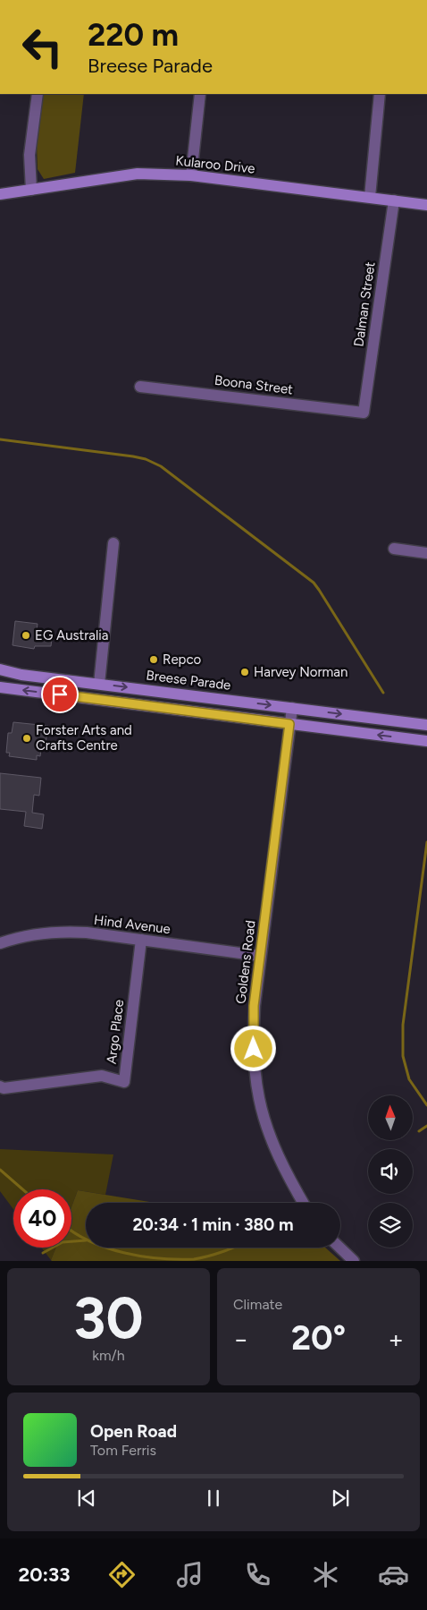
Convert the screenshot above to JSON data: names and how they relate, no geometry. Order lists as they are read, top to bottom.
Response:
{
  "streets": {
    "main road": ["Kularoo Drive", "Breese Parade"],
    "street": [
      "Dalman Street",
      "Boona Street",
      "Hind Avenue",
      "Goldens Road",
      "Argo Place"
    ]
  },
  "crossings": [
    ["Kularoo Drive", "Dalman Street"],
    ["Dalman Street", "Boona Street"],
    ["Breese Parade", "Goldens Road"],
    ["Hind Avenue", "Goldens Road"],
    ["Hind Avenue", "Argo Place"]
  ],
  "places": [
    "EG Australia",
    "Repco",
    "Harvey Norman",
    "Forster Arts and Crafts Centre"
  ],
  "north": "top",
  "page": {
    "turn": ["220 m", "Breese Parade"],
    "limit": "40",
    "trip": "20:34 · 1 min · 380 m",
    "tile": [
      ["30", "km/h"],
      "Climate"
    ],
    "heat": ["−", "20°", "+"],
    "song": ["Open Road", "Tom Ferris"],
    "tabs": "20:33"
  }
}
